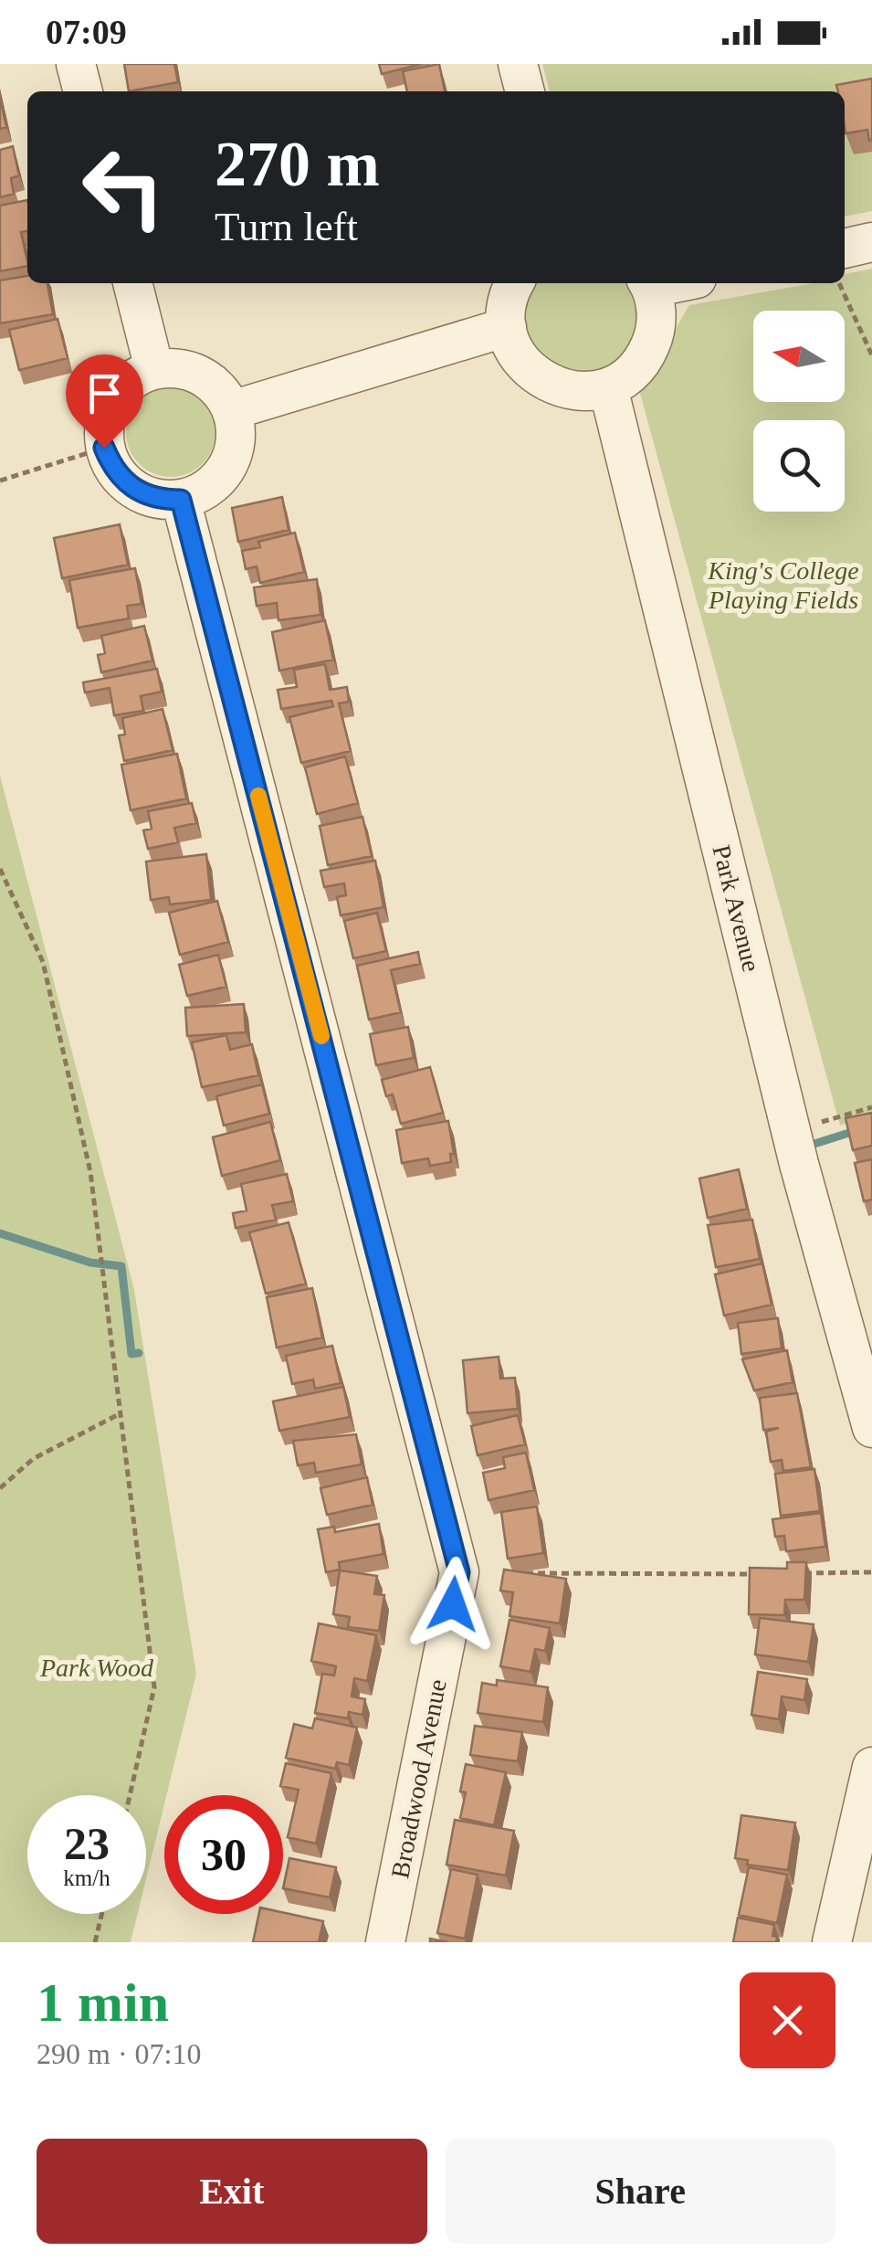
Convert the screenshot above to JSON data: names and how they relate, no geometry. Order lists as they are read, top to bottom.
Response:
{
  "streets": {
    "street": ["Park Avenue", "Broadwood Avenue"]
  },
  "parks": ["King's College Playing Fields", "Park Wood"],
  "north": "left",
  "page": {
    "status": "07:09",
    "turn": ["270 m", "Turn left"],
    "speed": "23 km/h",
    "limit": "30",
    "heading": ["1 min", "290 m · 07:10"],
    "buttons": ["Exit", "Share"]
  }
}
